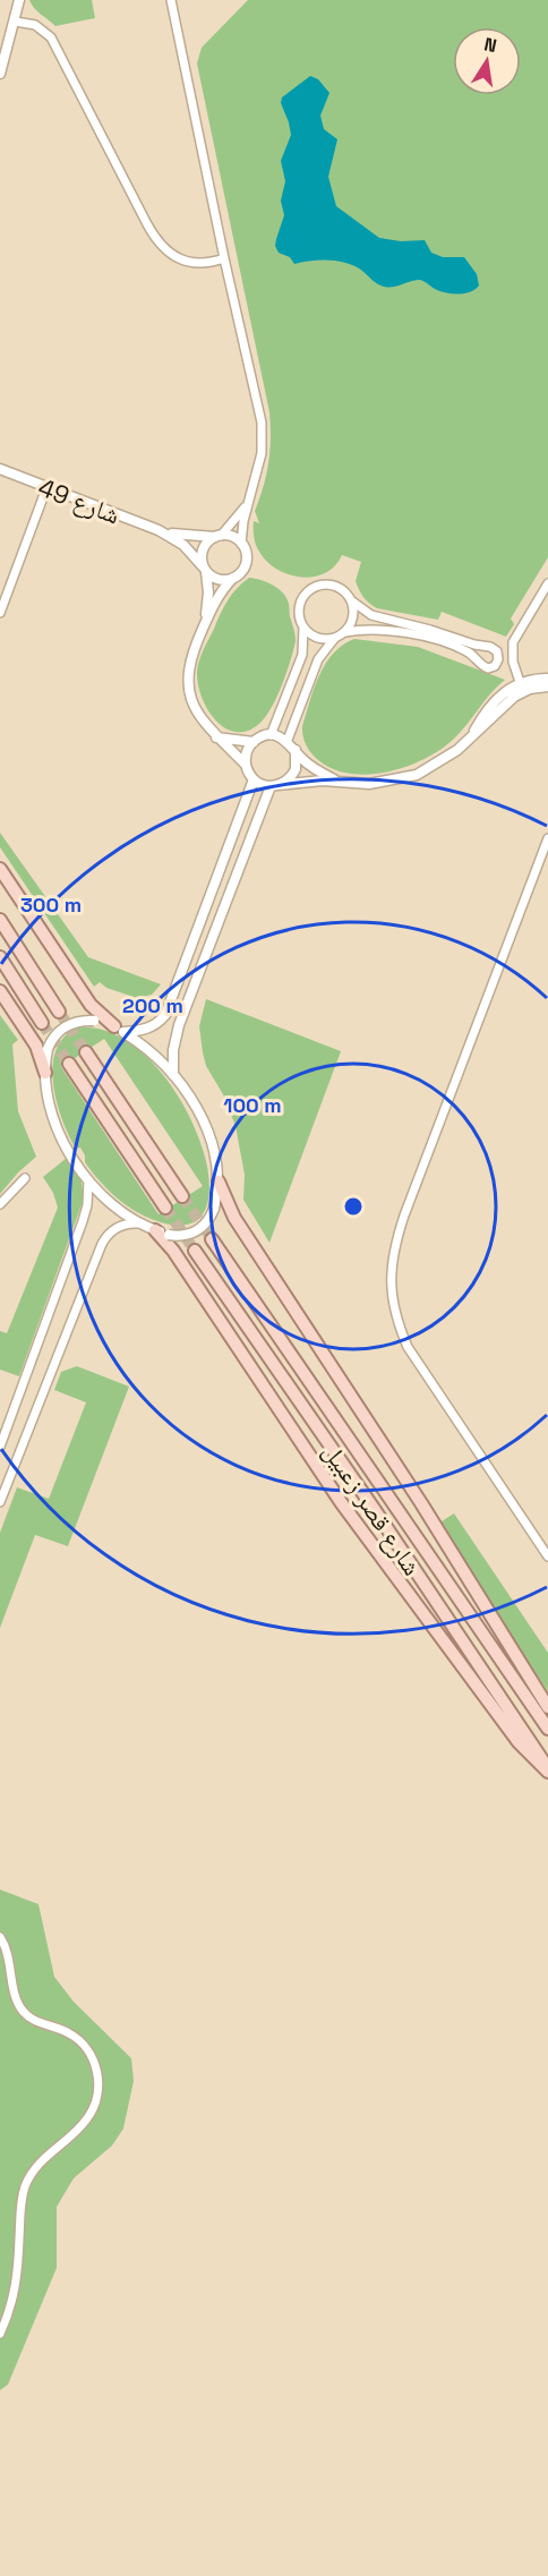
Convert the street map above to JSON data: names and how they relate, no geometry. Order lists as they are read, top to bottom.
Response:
{
  "streets": {
    "main road": ["شارع قصر زعبيل"],
    "street": ["شارع 49"]
  },
  "north": "top",
  "rings": ["300 m", "200 m", "100 m"]
}
